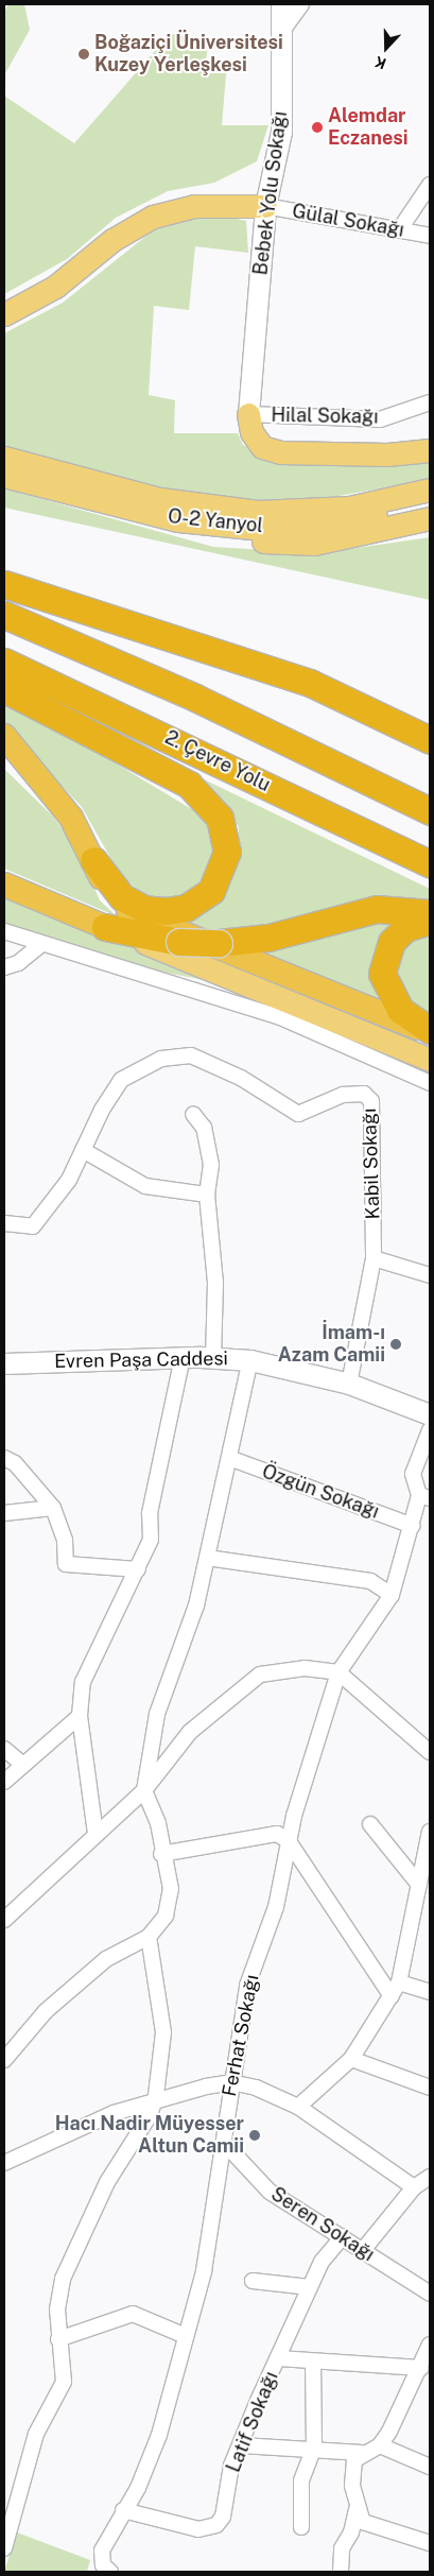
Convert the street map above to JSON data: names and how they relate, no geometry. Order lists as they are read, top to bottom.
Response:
{
  "streets": {
    "highway": ["2. Çevre Yolu"],
    "main road": ["Bebek Yolu Sokağı", "O-2 Yanyol", "Evren Paşa Caddesi"],
    "street": [
      "Gülal Sokağı",
      "Hilal Sokağı",
      "Kabil Sokağı",
      "Özgün Sokağı",
      "Ferhat Sokağı",
      "Seren Sokağı",
      "Latif Sokağı"
    ]
  },
  "crossings": [
    ["Bebek Yolu Sokağı", "Gülal Sokağı"],
    ["Bebek Yolu Sokağı", "Hilal Sokağı"],
    ["Kabil Sokağı", "Evren Paşa Caddesi"],
    ["Özgün Sokağı", "Ferhat Sokağı"],
    ["Ferhat Sokağı", "Seren Sokağı"],
    ["Ferhat Sokağı", "Latif Sokağı"],
    ["Seren Sokağı", "Latif Sokağı"]
  ],
  "places": [
    "Boğaziçi Üniversitesi Kuzey Yerleşkesi",
    "Alemdar Eczanesi",
    "İmam-ı Azam Camii",
    "Hacı Nadir Müyesser Altun Camii"
  ],
  "north": "bottom"
}
